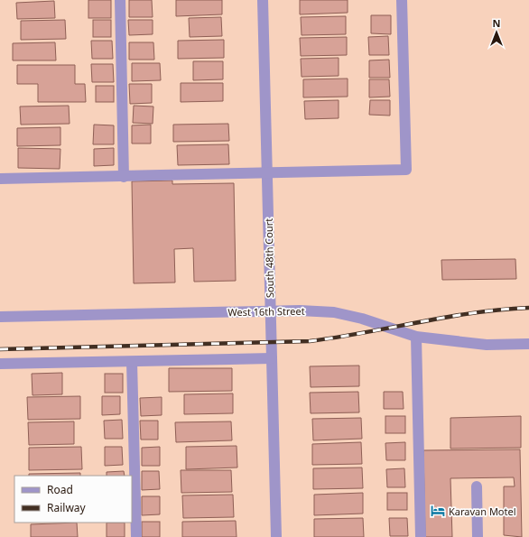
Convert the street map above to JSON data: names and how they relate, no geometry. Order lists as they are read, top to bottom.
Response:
{
  "streets": {
    "street": ["South 48th Court", "West 16th Street"]
  },
  "crossings": [
    ["South 48th Court", "West 16th Street"]
  ],
  "places": {
    "hotel": ["Karavan Motel"]
  },
  "legend": ["Road", "Railway"],
  "north": "top"
}
